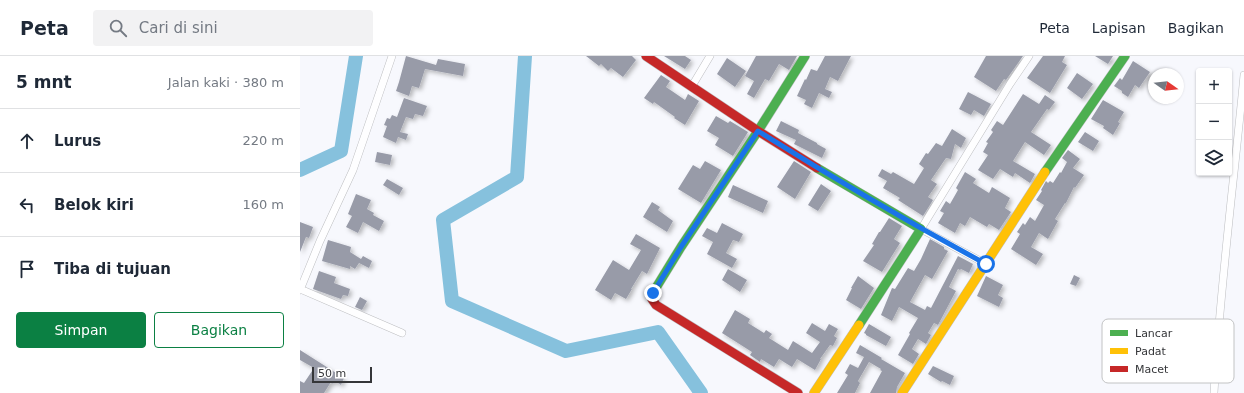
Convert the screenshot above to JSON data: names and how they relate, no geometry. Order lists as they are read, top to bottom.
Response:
{
  "legend": ["Lancar", "Padat", "Macet"],
  "scale_bar": "50 m",
  "north": "right",
  "page": {
    "header": "Peta",
    "search": "Cari di sini",
    "nav": ["Peta", "Lapisan", "Bagikan"],
    "heading": ["5 mnt", "Jalan kaki · 380 m"],
    "map_buttons": ["+", "−"],
    "list": [
      ["Lurus", "220 m"],
      ["Belok kiri", "160 m"],
      "Tiba di tujuan"
    ],
    "buttons": ["Simpan", "Bagikan"],
    "scale": "50 m"
  }
}
